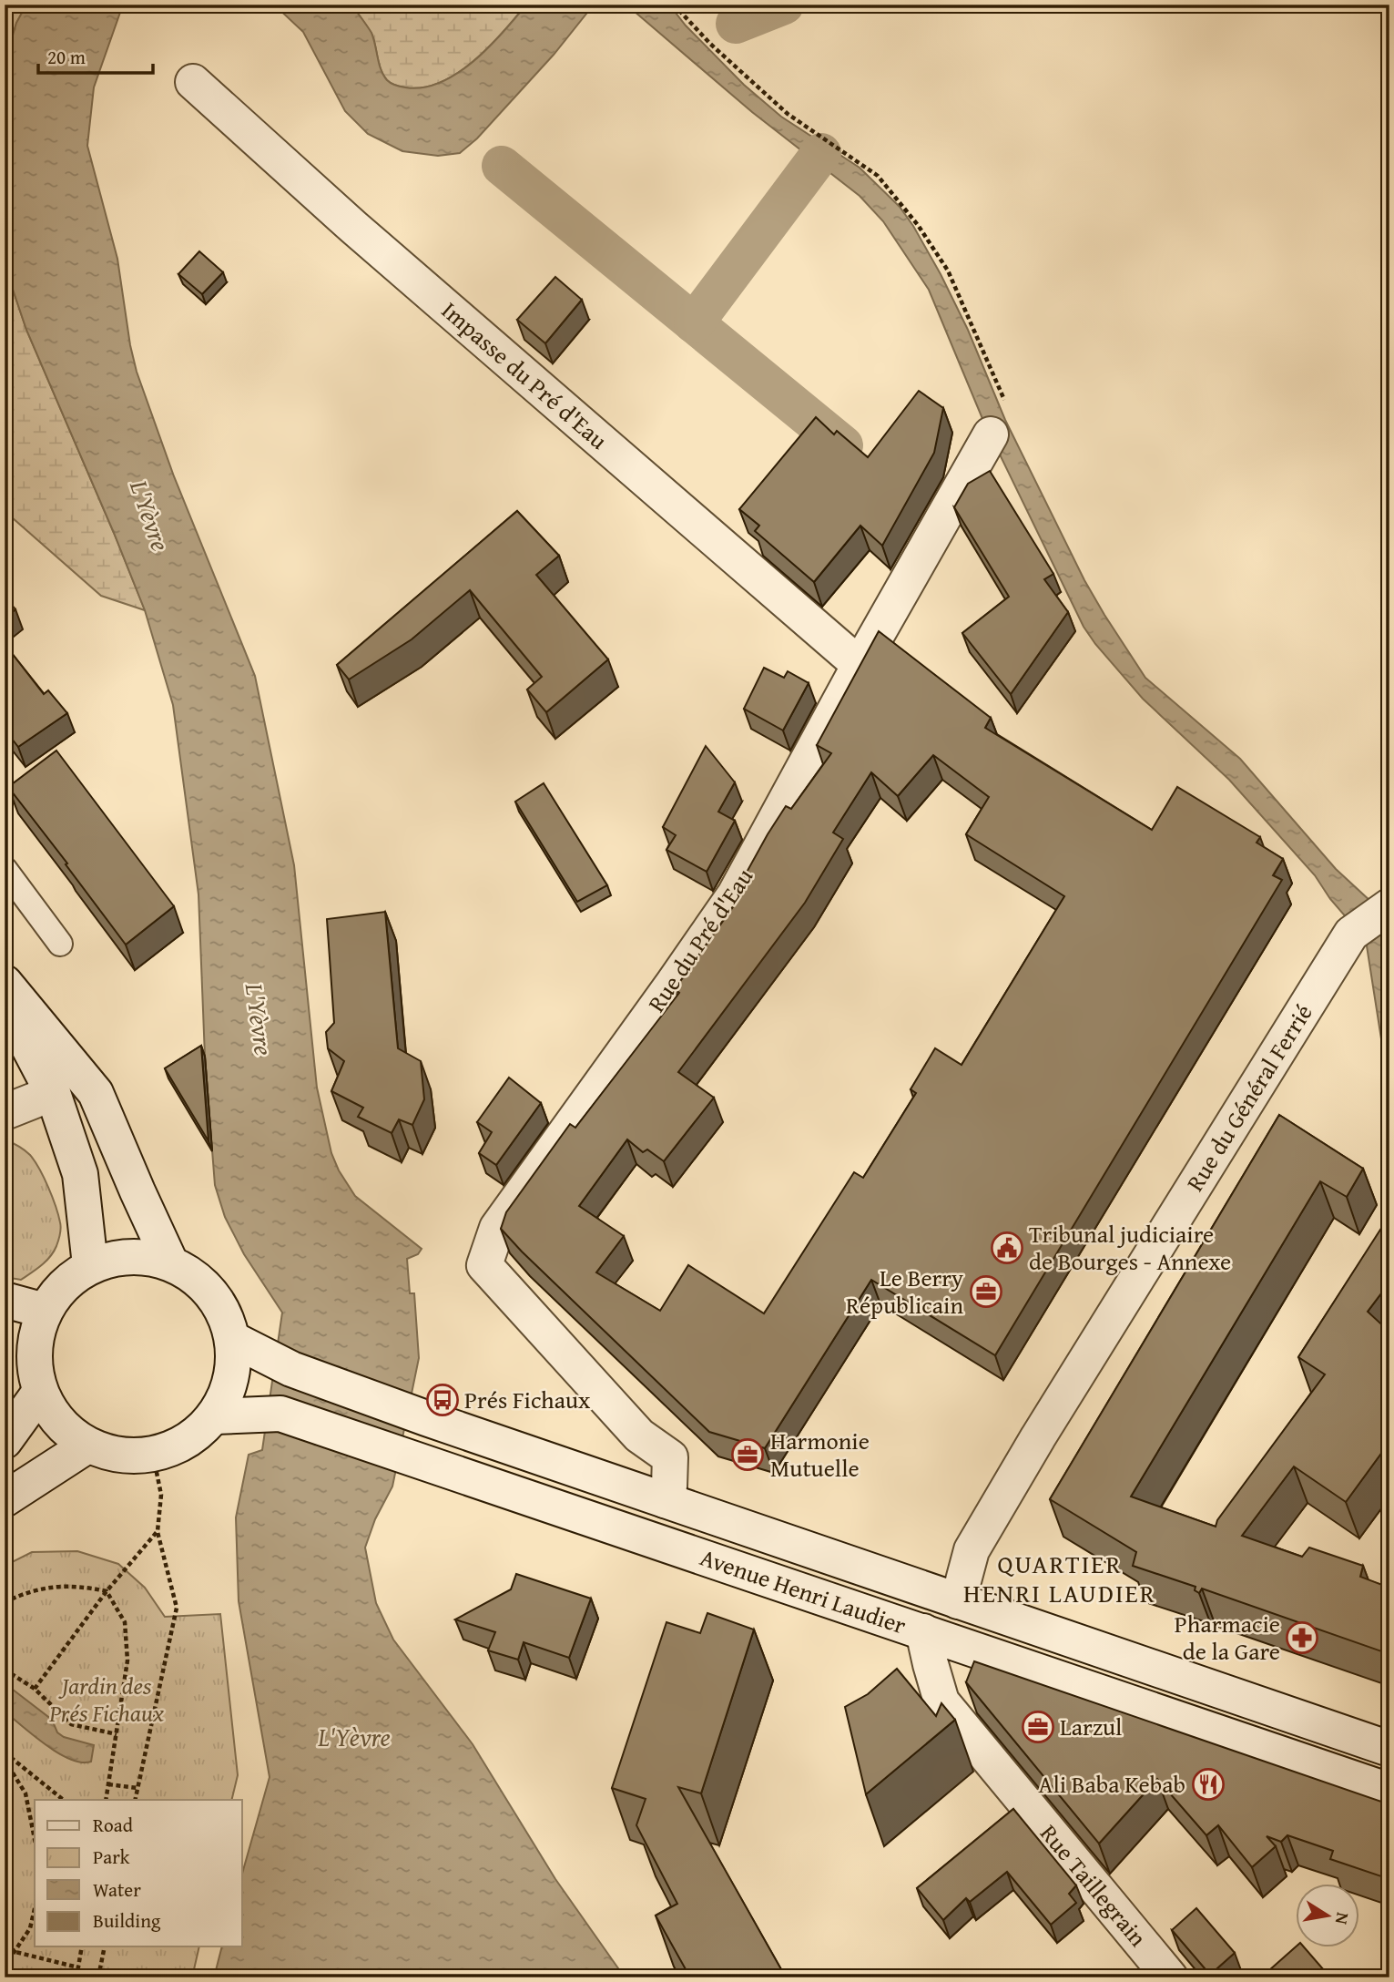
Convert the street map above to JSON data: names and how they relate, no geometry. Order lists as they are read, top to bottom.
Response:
{
  "streets": {
    "main road": [
      "Impasse du Pré d'Eau",
      "Rue du Pré d'Eau",
      "Rue du Général Ferrié",
      "Avenue Henri Laudier",
      "Rue Taillegrain"
    ]
  },
  "crossings": [
    ["Impasse du Pré d'Eau", "Rue du Pré d'Eau"],
    ["Rue du Pré d'Eau", "Avenue Henri Laudier"],
    ["Rue du Général Ferrié", "Avenue Henri Laudier"],
    ["Avenue Henri Laudier", "Rue Taillegrain"]
  ],
  "districts": ["QUARTIER HENRI LAUDIER"],
  "water": ["L'Yèvre"],
  "parks": ["Jardin des Prés Fichaux"],
  "places": {
    "public building": ["Tribunal judiciaire de Bourges - Annexe"],
    "office": ["Le Berry Républicain", "Harmonie Mutuelle", "Larzul"],
    "bus stop": ["Prés Fichaux"],
    "pharmacy": ["Pharmacie de la Gare"],
    "restaurant": ["Ali Baba Kebab"]
  },
  "legend": [
    "Road",
    "Park",
    "Water",
    "Building"
  ],
  "scale_bar": "20 m",
  "north": "right"
}
